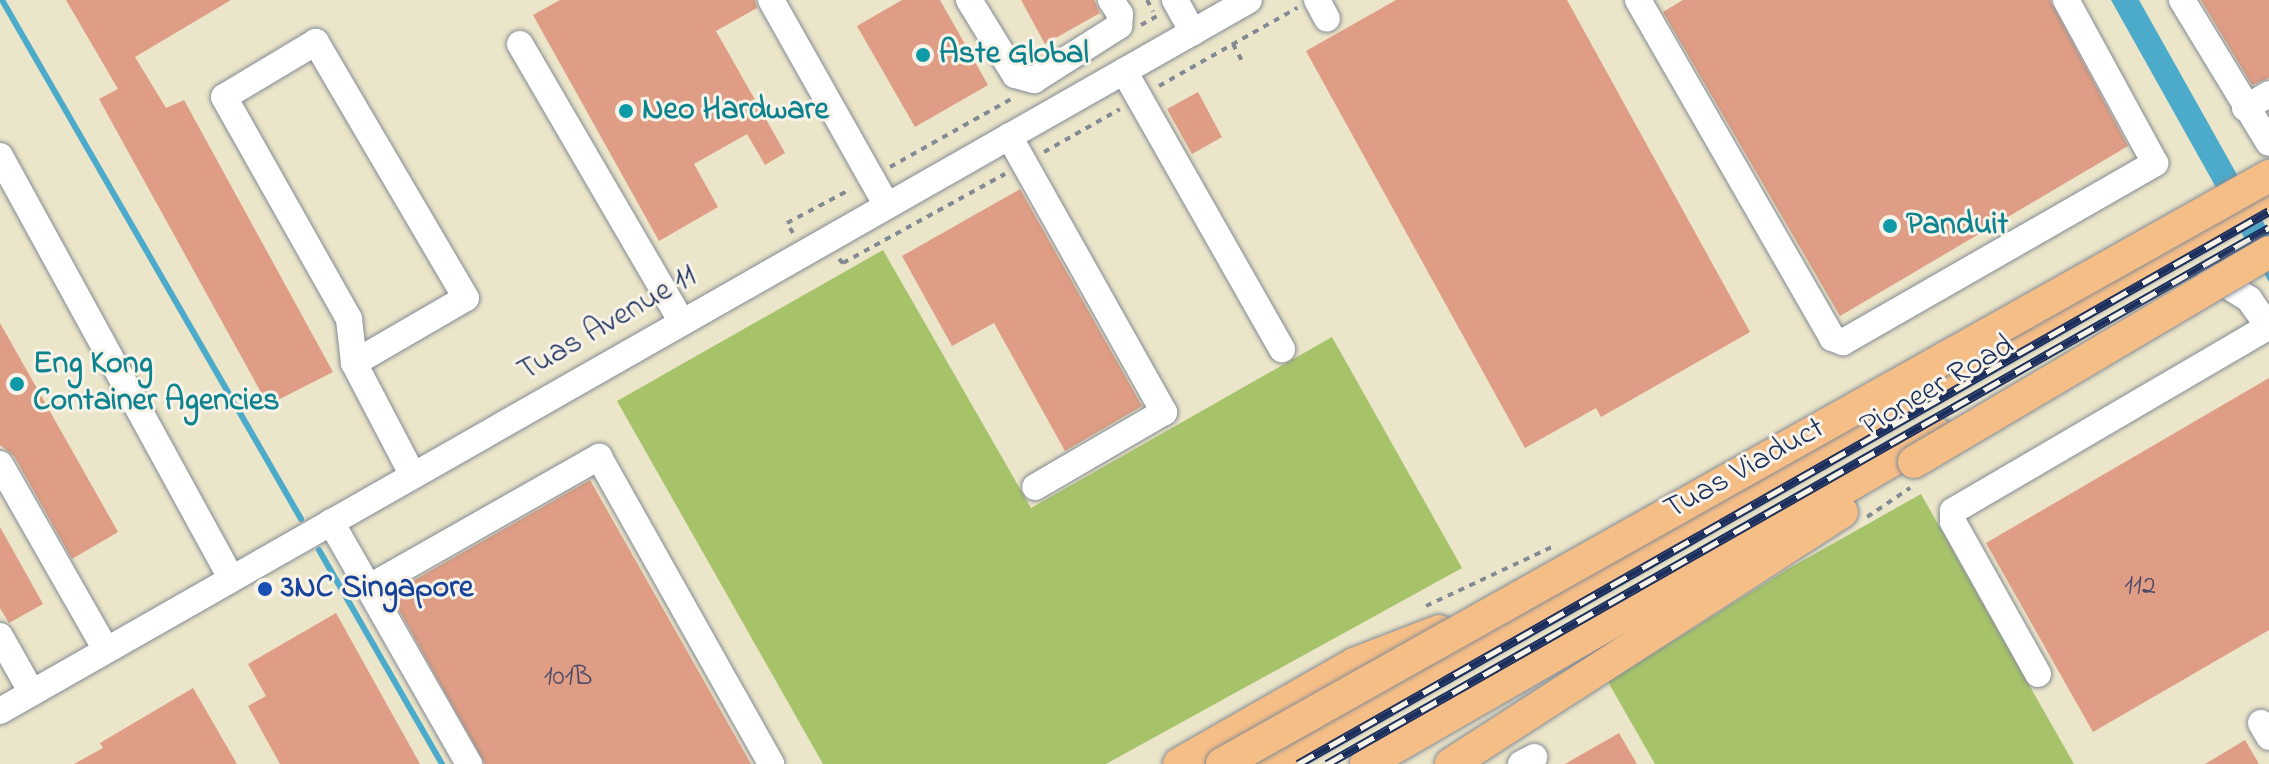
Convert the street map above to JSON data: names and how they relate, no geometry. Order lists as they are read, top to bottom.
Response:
{
  "streets": {
    "main road": ["Pioneer Road", "Tuas Viaduct"],
    "street": ["Tuas Avenue 11"]
  },
  "places": [
    "Aste Global",
    "Neo Hardware",
    "Panduit",
    "Eng Kong Container Agencies",
    "3NC Singapore"
  ],
  "house_numbers": ["112", "101B"]
}
